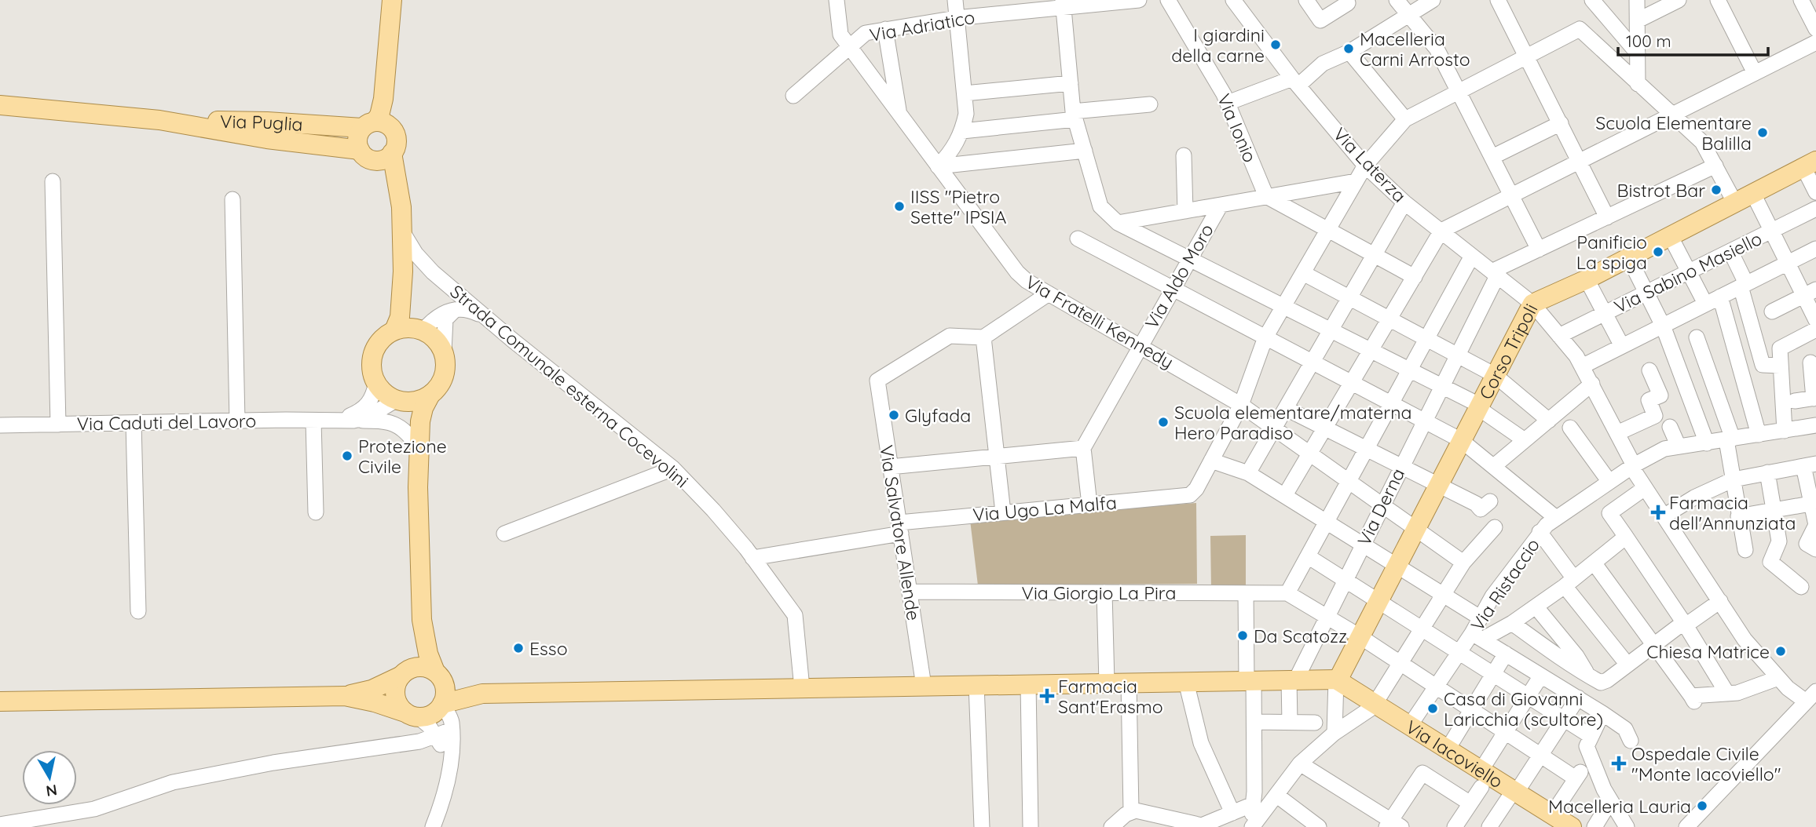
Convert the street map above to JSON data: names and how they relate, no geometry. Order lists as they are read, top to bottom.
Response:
{
  "streets": {
    "main road": ["Via Puglia", "Corso Tripoli", "Via Iacoviello"],
    "street": [
      "Via Adriatico",
      "Via Ionio",
      "Via Laterza",
      "Via Sabino Masiello",
      "Via Aldo Moro",
      "Via Fratelli Kennedy",
      "Strada Comunale esterna Cocevolini",
      "Via Caduti del Lavoro",
      "Via Derna",
      "Via Ugo La Malfa",
      "Via Salvatore Allende",
      "Via Ristaccio",
      "Via Giorgio La Pira"
    ]
  },
  "crossings": [
    ["Via Adriatico", "Via Fratelli Kennedy"],
    ["Via Ionio", "Via Aldo Moro"],
    ["Via Laterza", "Via Sabino Masiello"],
    ["Via Laterza", "Corso Tripoli"],
    ["Via Laterza", "Via Derna"],
    ["Via Laterza", "Via Ristaccio"],
    ["Via Aldo Moro", "Via Fratelli Kennedy"],
    ["Via Fratelli Kennedy", "Corso Tripoli"],
    ["Via Fratelli Kennedy", "Via Derna"],
    ["Corso Tripoli", "Via Iacoviello"],
    ["Strada Comunale esterna Cocevolini", "Via Ugo La Malfa"],
    ["Via Ugo La Malfa", "Via Salvatore Allende"],
    ["Via Salvatore Allende", "Via Giorgio La Pira"],
    ["Via Ristaccio", "Via Iacoviello"]
  ],
  "places": {
    "other": [
      "I giardini della carne",
      "Macelleria Carni Arrosto",
      "Scuola Elementare Balilla",
      "Bistrot Bar",
      "IISS \"Pietro Sette\" IPSIA",
      "Panificio La spiga",
      "Glyfada",
      "Scuola elementare/materna Hero Paradiso",
      "Protezione Civile",
      "Da Scatozz",
      "Esso",
      "Chiesa Matrice",
      "Casa di Giovanni Laricchia (scultore)",
      "Macelleria Lauria"
    ],
    "health": ["Farmacia dell'Annunziata", "Farmacia Sant'Erasmo", "Ospedale Civile \"Monte Iacoviello\""]
  },
  "scale_bar": "100 m",
  "north": "bottom"
}
